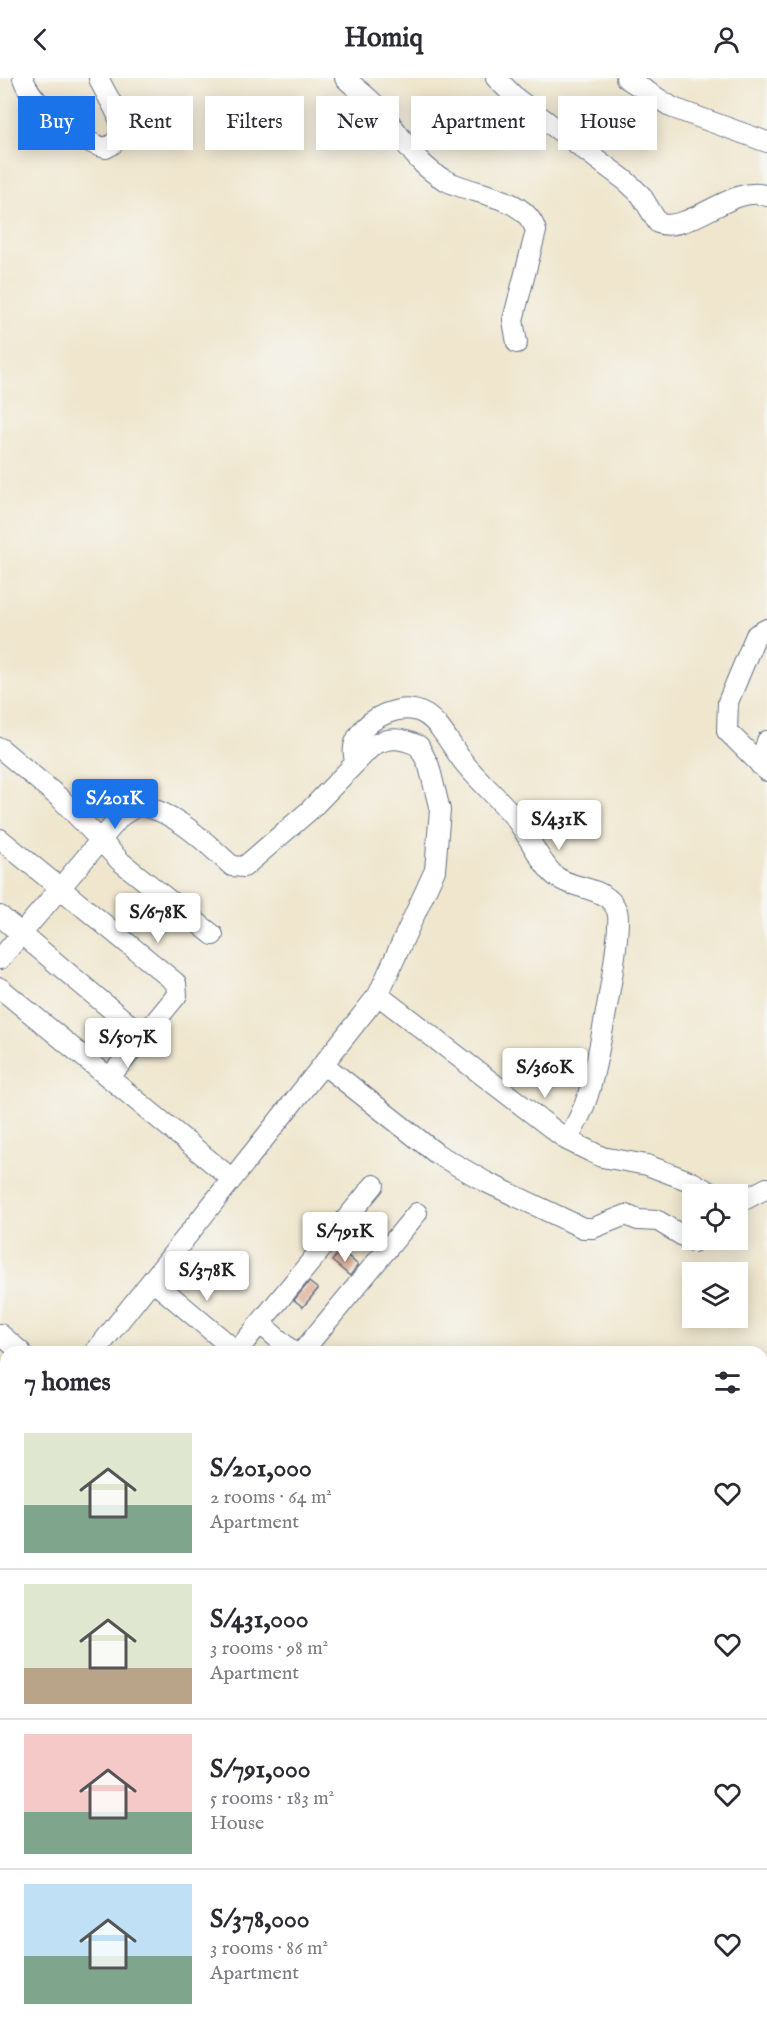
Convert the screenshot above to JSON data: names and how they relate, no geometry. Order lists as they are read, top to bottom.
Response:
{
  "page": {
    "header": "Homiq",
    "chip": [
      "Buy",
      "Rent",
      "Filters",
      "New",
      "Apartment",
      "House"
    ],
    "price": [
      "S/201K",
      "S/431K",
      "S/678K",
      "S/507K",
      "S/360K",
      "S/791K",
      "S/378K"
    ],
    "heading": "7 homes",
    "list": [
      {
        "name": "S/201,000",
        "note": "2 rooms · 64 m² · Apartment"
      },
      {
        "name": "S/431,000",
        "note": "3 rooms · 98 m² · Apartment"
      },
      {
        "name": "S/791,000",
        "note": "5 rooms · 183 m² · House"
      },
      {
        "name": "S/378,000",
        "note": "3 rooms · 86 m² · Apartment"
      }
    ]
  }
}
